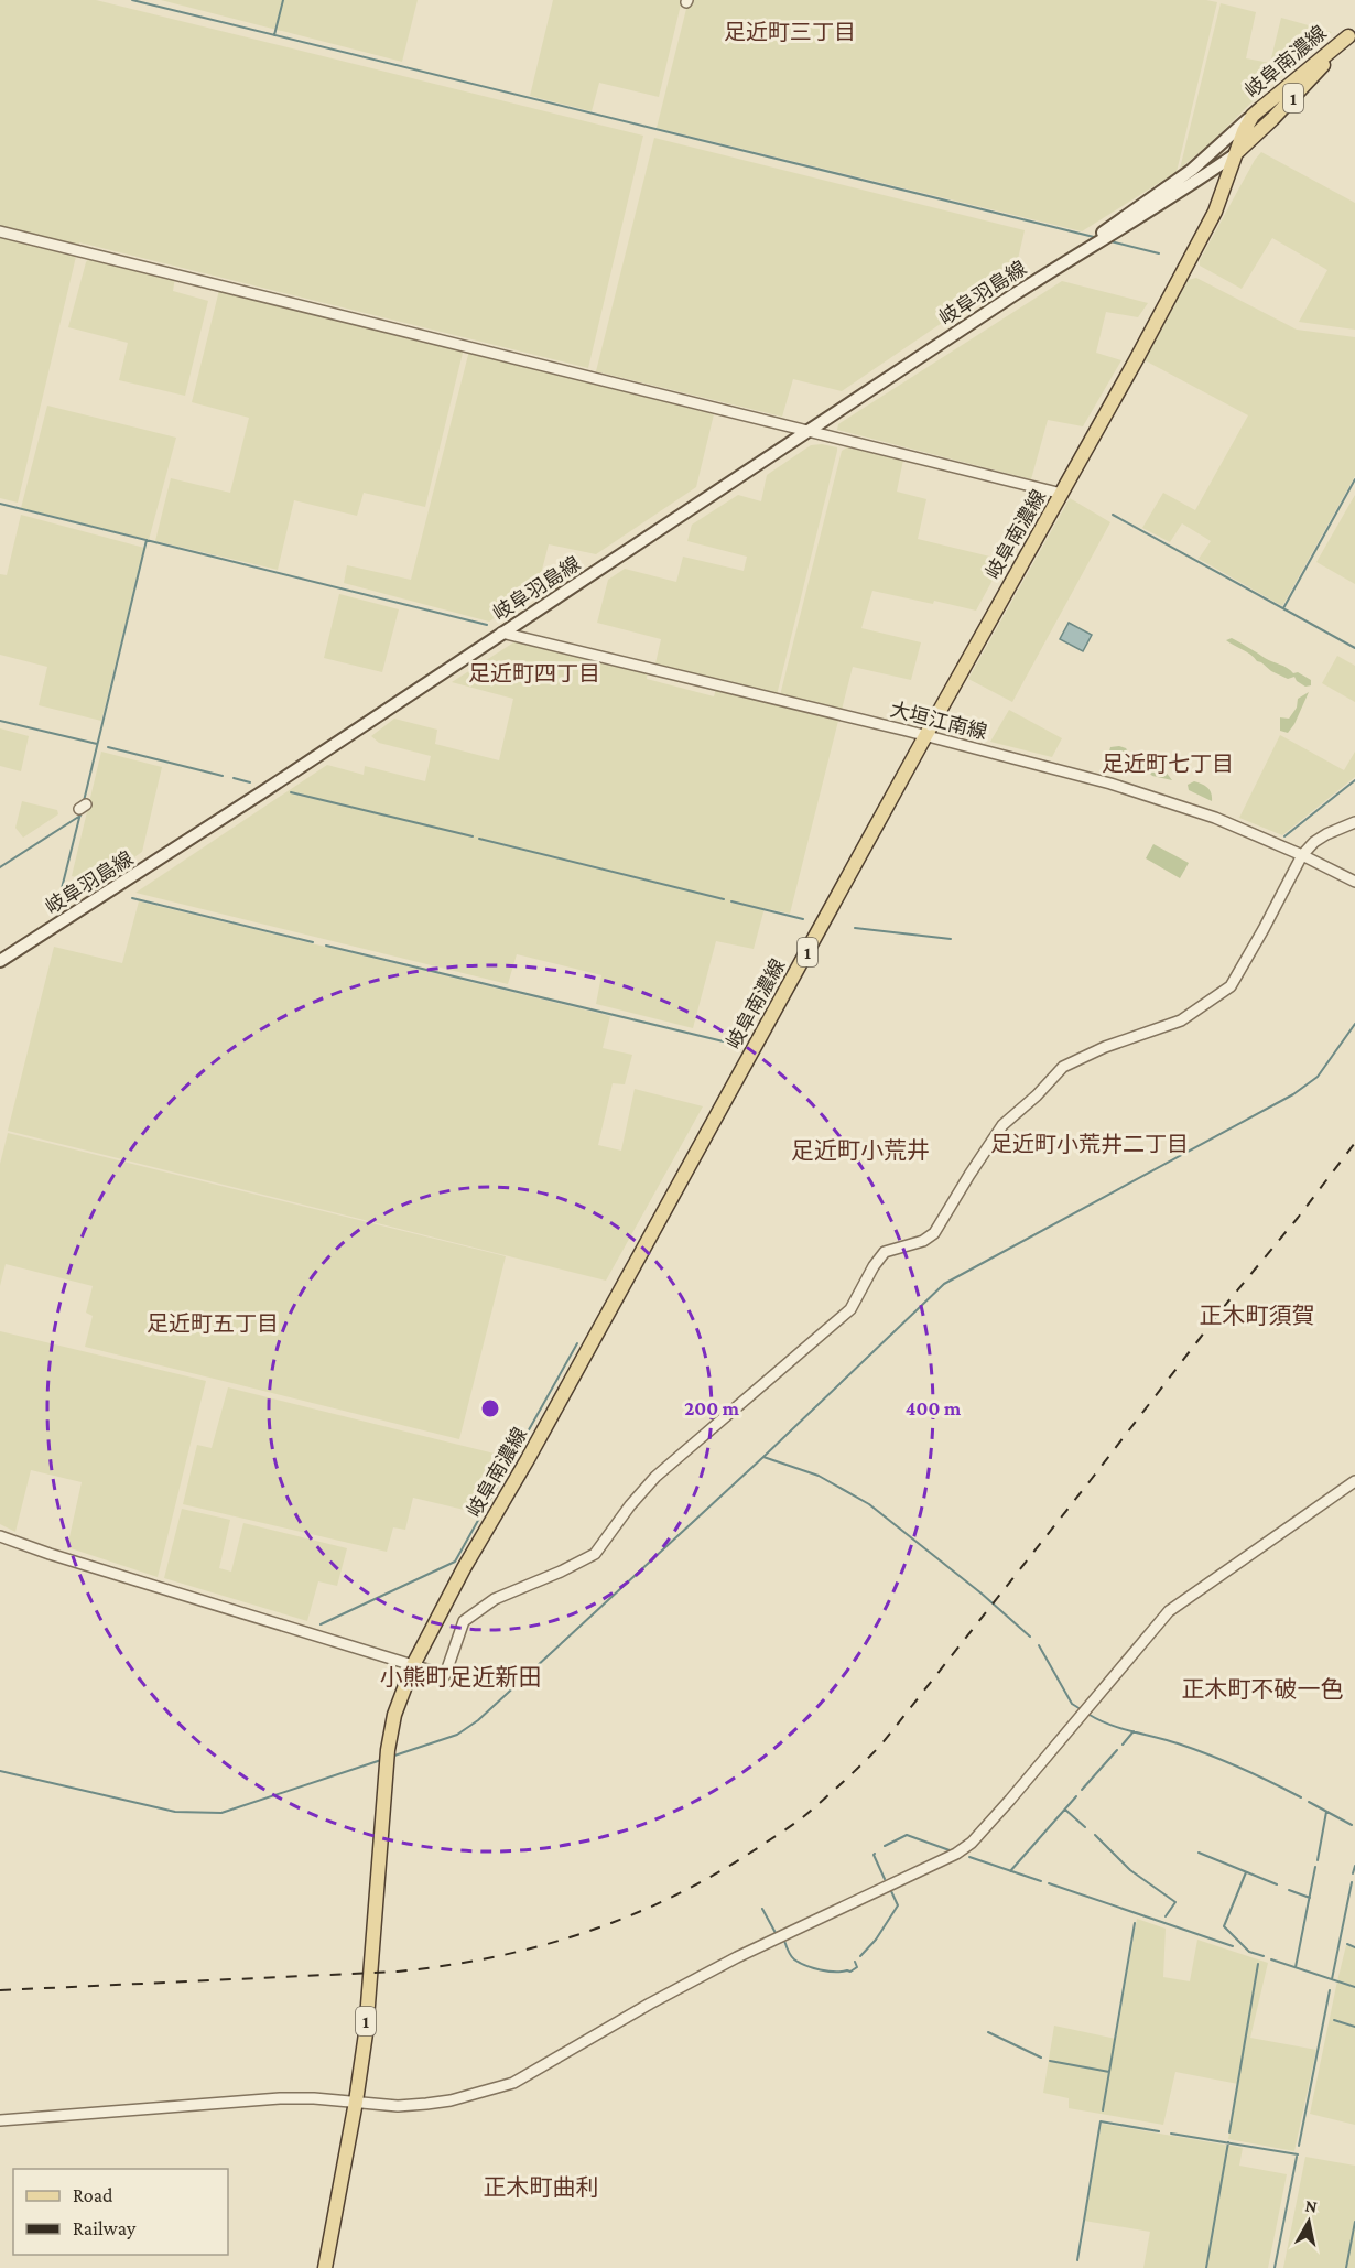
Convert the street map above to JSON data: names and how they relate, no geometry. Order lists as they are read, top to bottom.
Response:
{
  "streets": {
    "main road": ["岐阜南濃線", "1", "岐阜羽島線"],
    "street": ["大垣江南線"]
  },
  "crossings": [
    ["岐阜南濃線", "1"],
    ["岐阜南濃線", "岐阜羽島線"],
    ["岐阜南濃線", "大垣江南線"],
    ["岐阜羽島線", "大垣江南線"]
  ],
  "districts": [
    "足近町三丁目",
    "足近町四丁目",
    "足近町七丁目",
    "足近町小荒井二丁目",
    "足近町小荒井",
    "正木町須賀",
    "足近町五丁目",
    "小熊町足近新田",
    "正木町不破一色",
    "正木町曲利"
  ],
  "legend": ["Road", "Railway"],
  "north": "top",
  "rings": ["200 m", "400 m"]
}
